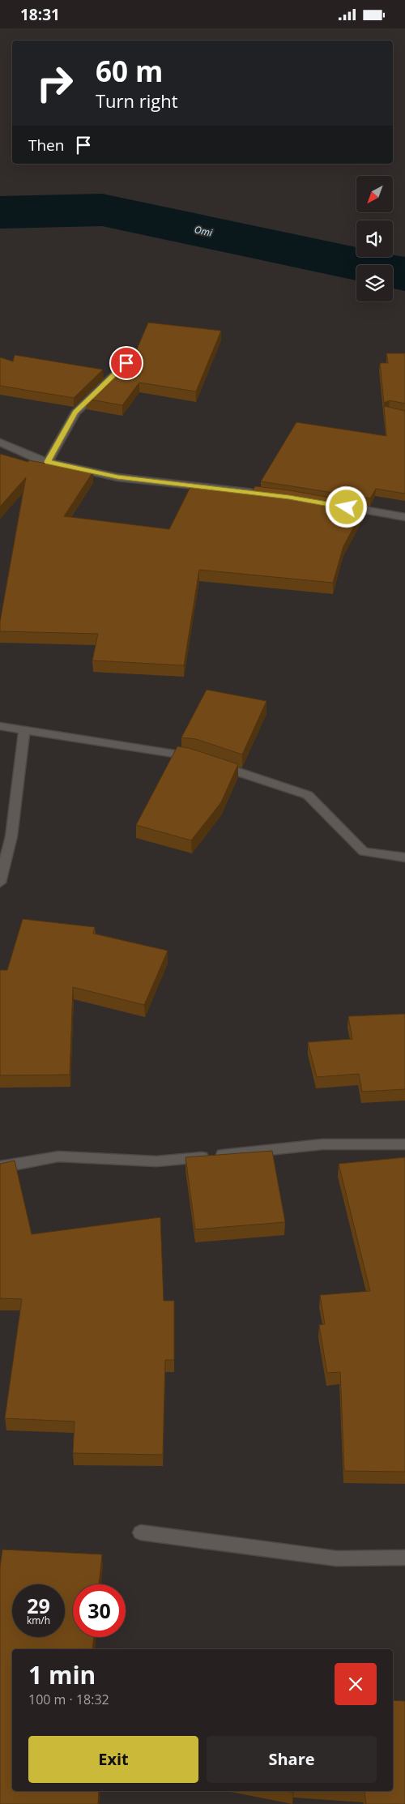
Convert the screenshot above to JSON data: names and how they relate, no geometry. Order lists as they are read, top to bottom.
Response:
{
  "water": ["Omi"],
  "north": "bottom left",
  "page": {
    "status": "18:31",
    "turn": ["60 m", "Turn right"],
    "then": "Then",
    "speed": "29 km/h",
    "limit": "30",
    "heading": ["1 min", "100 m · 18:32"],
    "buttons": ["Exit", "Share"]
  }
}
